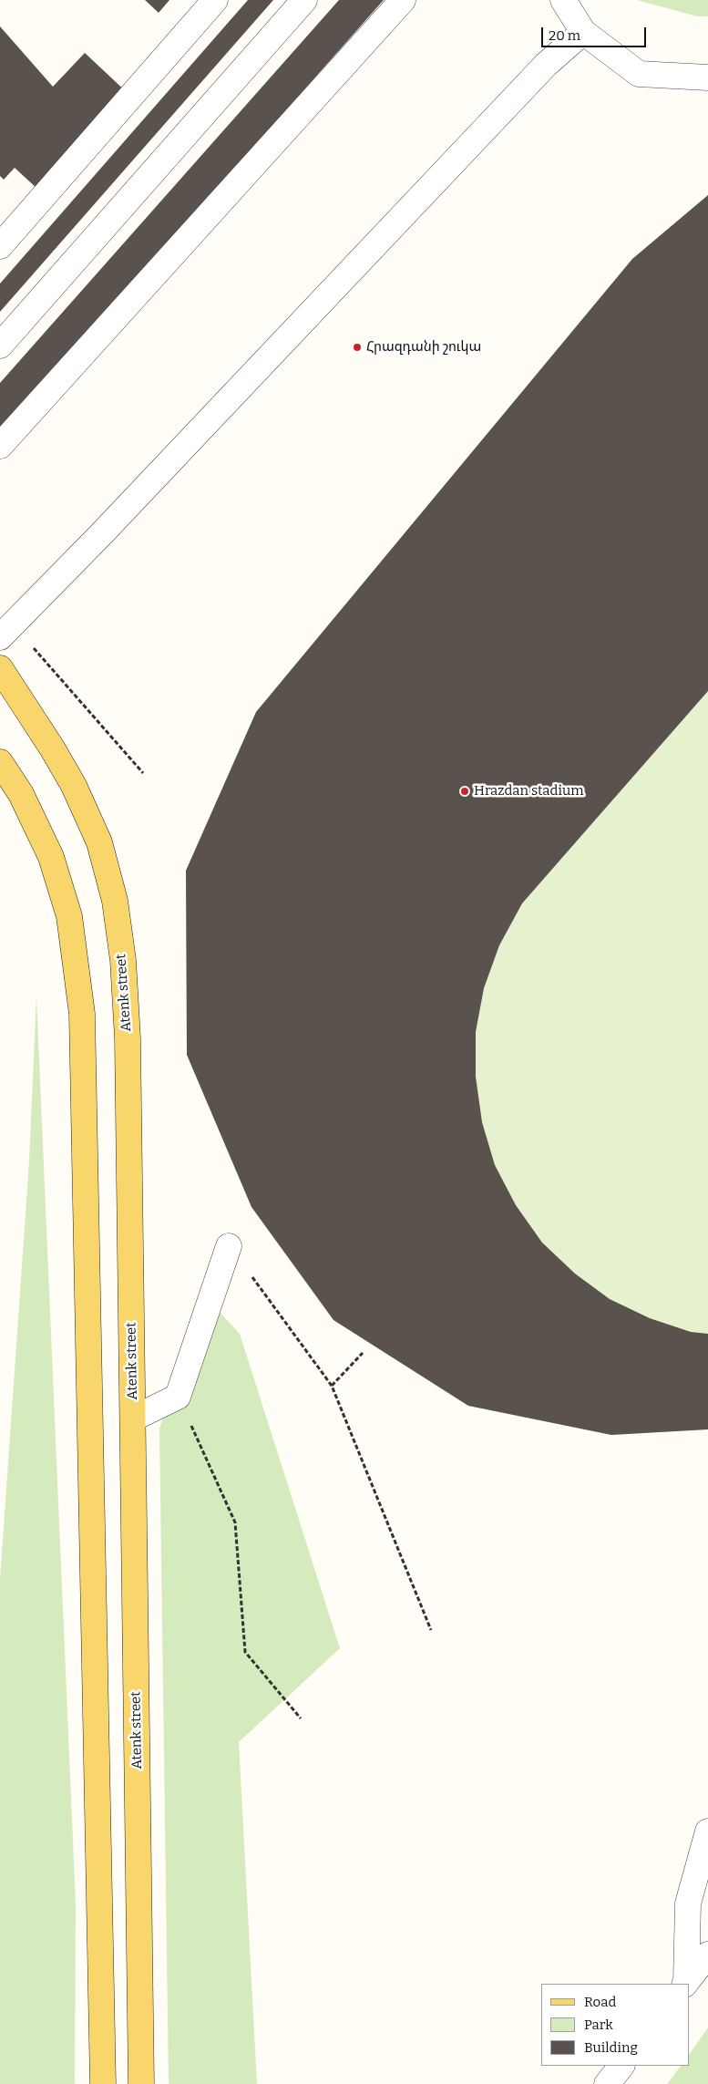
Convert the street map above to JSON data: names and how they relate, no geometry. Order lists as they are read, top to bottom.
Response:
{
  "streets": {
    "main road": ["Atenk street"]
  },
  "places": ["Հրազդանի շուկա", "Hrazdan stadium"],
  "legend": ["Road", "Park", "Building"],
  "scale_bar": "20 m"
}
